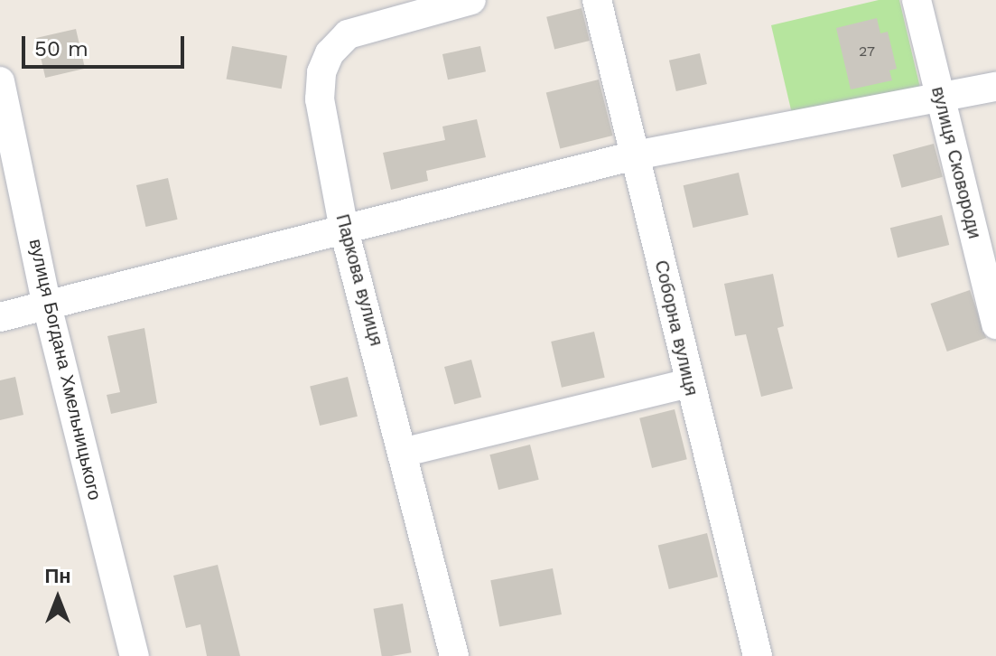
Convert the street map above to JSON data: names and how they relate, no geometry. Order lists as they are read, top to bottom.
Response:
{
  "streets": {
    "street": [
      "вулиця Сковороди",
      "Паркова вулиця",
      "Соборна вулиця",
      "вулиця Богдана Хмельницького"
    ]
  },
  "house_numbers": ["27"],
  "scale_bar": "50 m",
  "north": "top"
}
